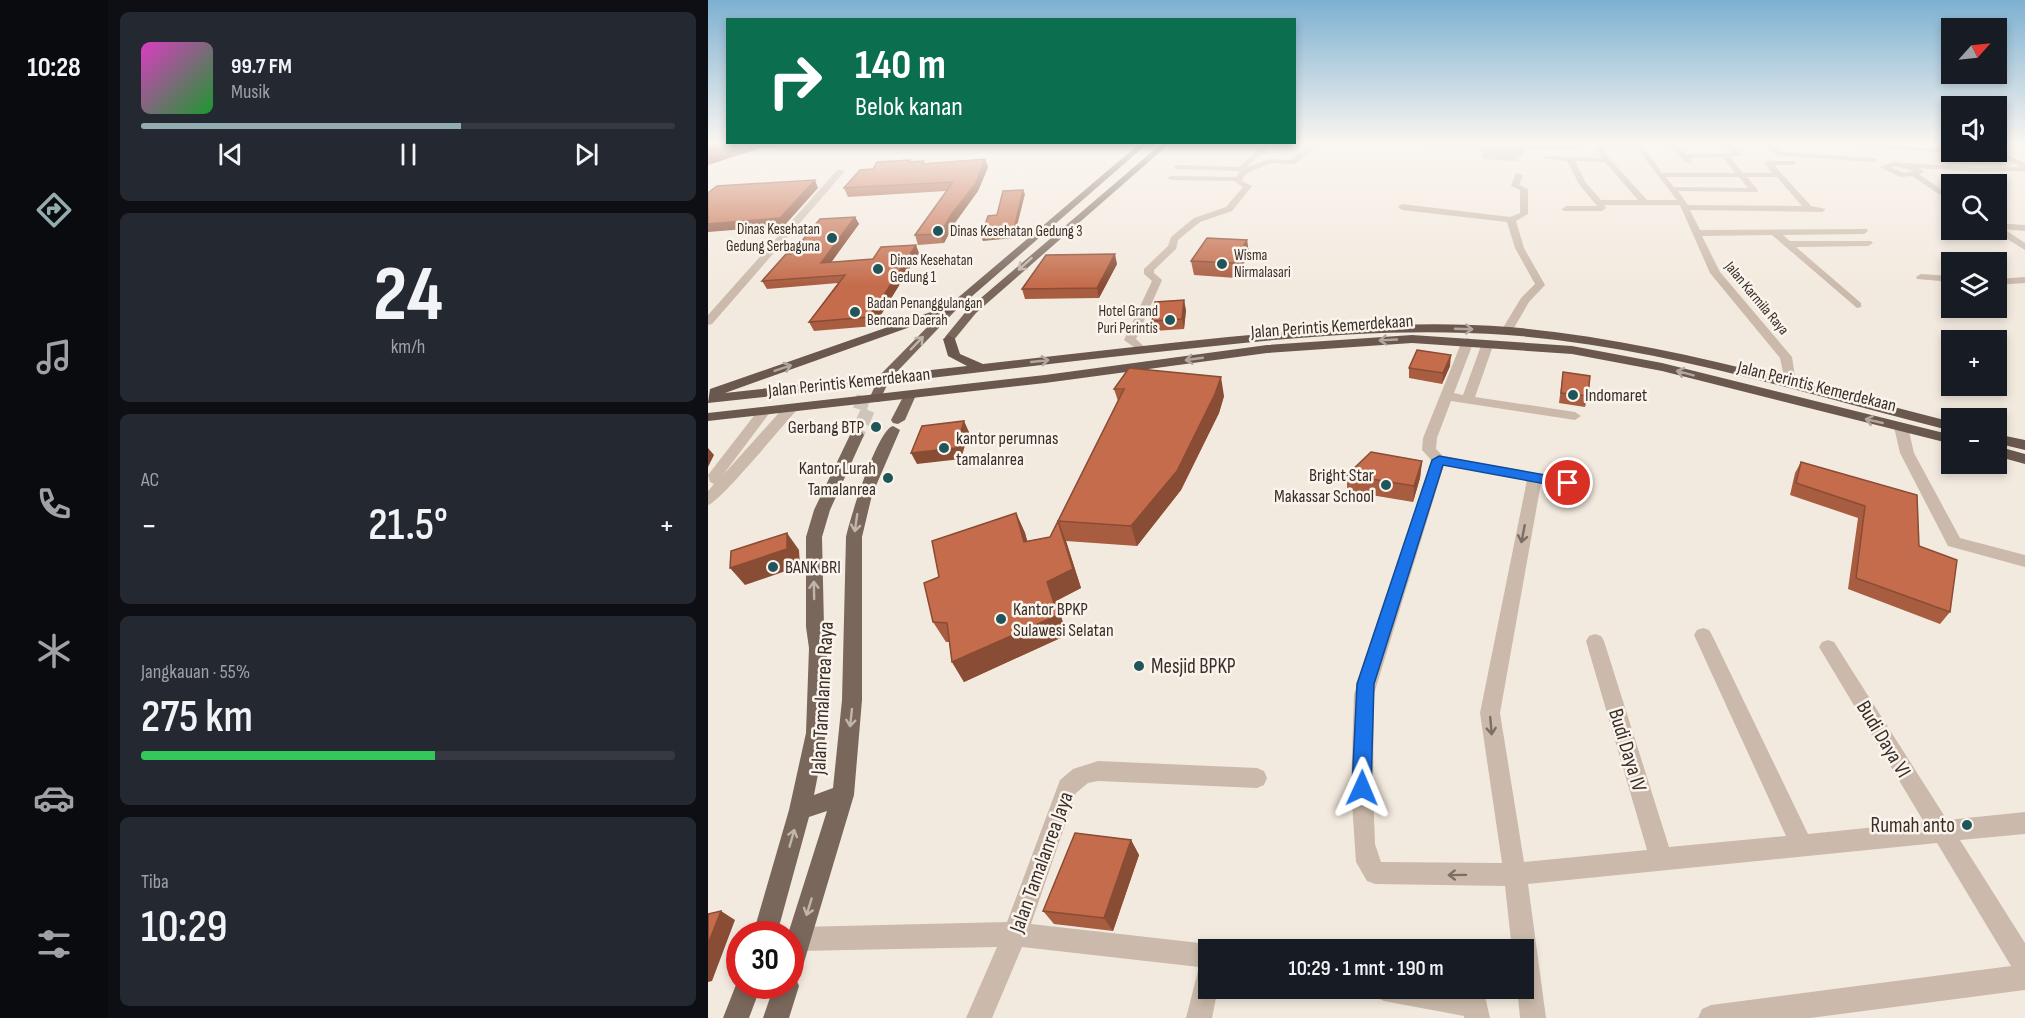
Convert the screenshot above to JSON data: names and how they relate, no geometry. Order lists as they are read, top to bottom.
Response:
{
  "streets": {
    "highway": ["Jalan Perintis Kemerdekaan"],
    "main road": ["Jalan Tamalanrea Raya"],
    "street": [
      "Jalan Karmila Raya",
      "Budi Daya VI",
      "Budi Daya IV",
      "Jalan Tamalanrea Jaya"
    ]
  },
  "crossings": [
    ["Jalan Karmila Raya", "Jalan Perintis Kemerdekaan"],
    ["Jalan Perintis Kemerdekaan", "Jalan Tamalanrea Raya"]
  ],
  "places": [
    "Dinas Kesehatan Gedung 3",
    "Dinas Kesehatan Gedung Serbaguna",
    "Wisma Nirmalasari",
    "Dinas Kesehatan Gedung 1",
    "Badan Penanggulangan Bencana Daerah",
    "Hotel Grand Puri Perintis",
    "Indomaret",
    "Gerbang BTP",
    "kantor perumnas tamalanrea",
    "Kantor Lurah Tamalanrea",
    "Bright Star Makassar School",
    "BANK BRI",
    "Kantor BPKP Sulawesi Selatan",
    "Mesjid BPKP",
    "Rumah anto"
  ],
  "north": "top right",
  "page": {
    "tabs": "10:28",
    "map_buttons": ["+", "−"],
    "turn": ["140 m", "Belok kanan"],
    "song": ["99.7 FM", "Musik"],
    "tile": [
      ["24", "km/h"],
      "AC",
      ["Jangkauan · 55%", "275 km"],
      ["Tiba", "10:29"]
    ],
    "heat": ["−", "21.5°", "+"],
    "limit": "30",
    "trip": "10:29 · 1 mnt · 190 m"
  }
}
